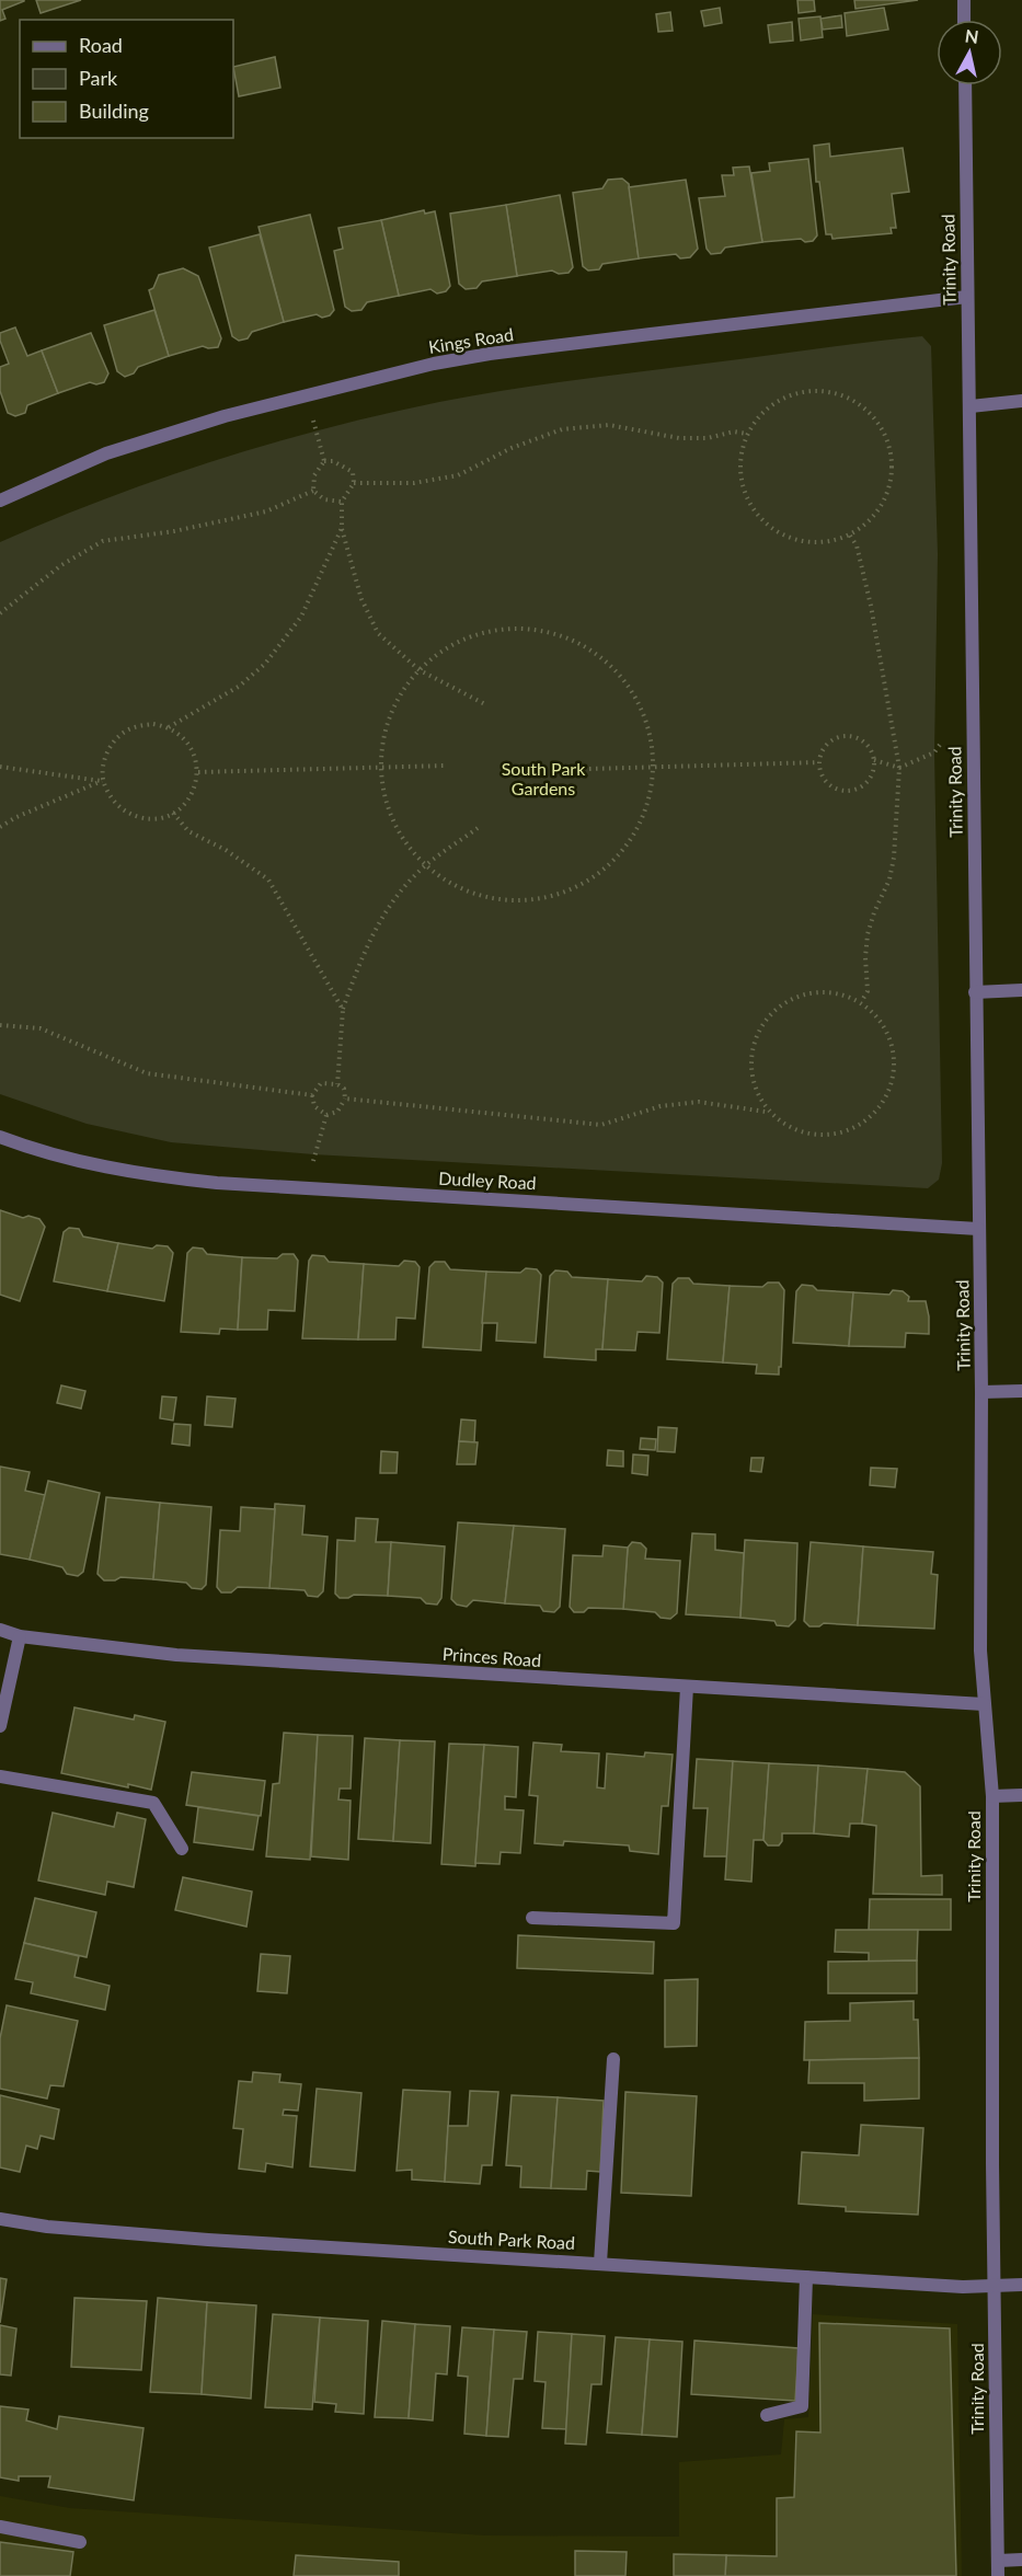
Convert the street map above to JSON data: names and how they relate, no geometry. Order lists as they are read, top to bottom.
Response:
{
  "streets": {
    "street": [
      "Trinity Road",
      "Kings Road",
      "Dudley Road",
      "Princes Road",
      "South Park Road"
    ]
  },
  "crossings": [
    ["Trinity Road", "Kings Road"],
    ["Trinity Road", "Dudley Road"],
    ["Trinity Road", "Princes Road"],
    ["Trinity Road", "South Park Road"]
  ],
  "parks": ["South Park Gardens"],
  "legend": ["Road", "Park", "Building"],
  "north": "top"
}
